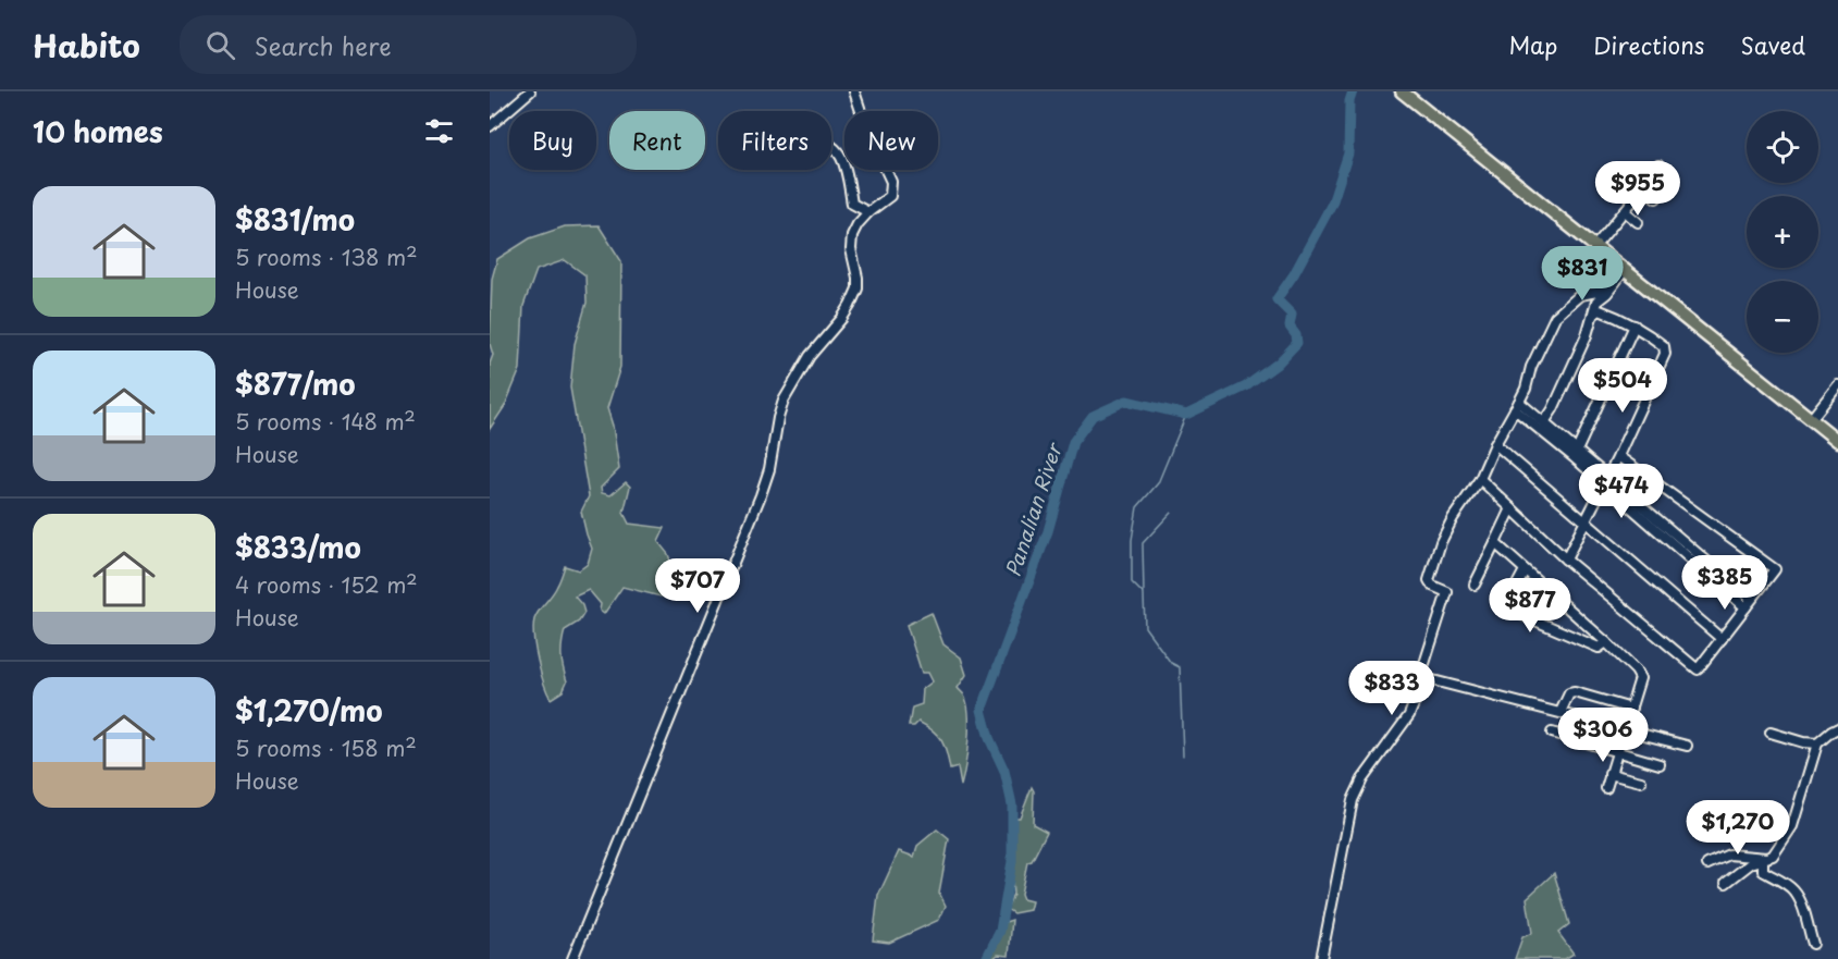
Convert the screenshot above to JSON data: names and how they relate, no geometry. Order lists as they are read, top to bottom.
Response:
{
  "water": ["Panalian River"],
  "page": {
    "header": "Habito",
    "search": "Search here",
    "nav": ["Map", "Directions", "Saved"],
    "heading": "10 homes",
    "map_buttons": ["+", "−"],
    "chip": [
      "Buy",
      "Rent",
      "Filters",
      "New"
    ],
    "price": [
      "$955",
      "$831",
      "$504",
      "$474",
      "$385",
      "$707",
      "$877",
      "$833",
      "$306",
      "$1,270"
    ],
    "list": [
      {
        "name": "$831/mo",
        "note": "5 rooms · 138 m² · House"
      },
      {
        "name": "$877/mo",
        "note": "5 rooms · 148 m² · House"
      },
      {
        "name": "$833/mo",
        "note": "4 rooms · 152 m² · House"
      },
      {
        "name": "$1,270/mo",
        "note": "5 rooms · 158 m² · House"
      }
    ]
  }
}
